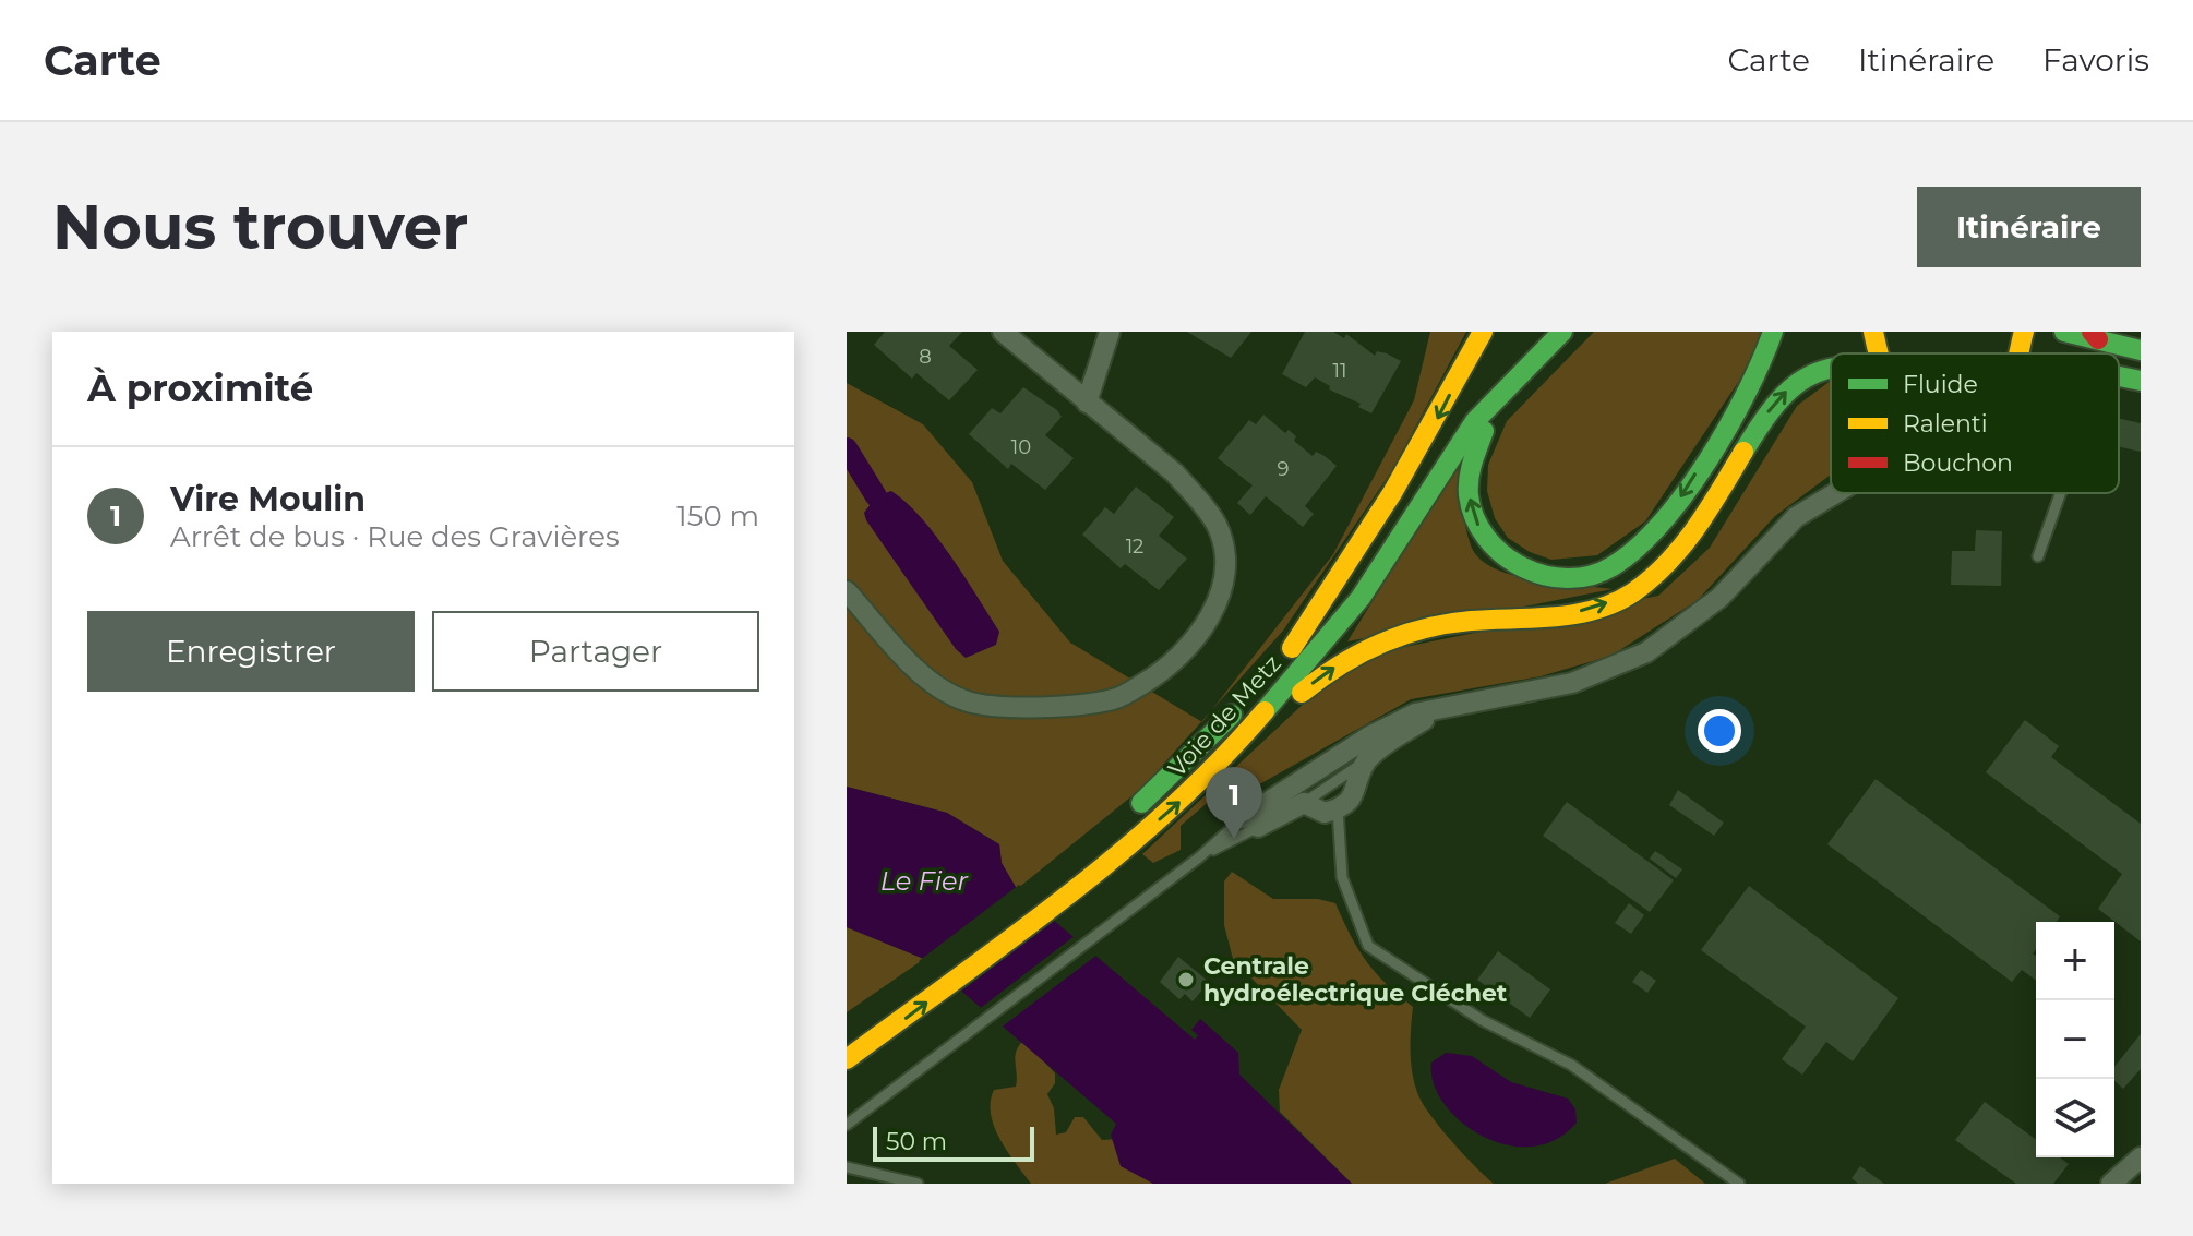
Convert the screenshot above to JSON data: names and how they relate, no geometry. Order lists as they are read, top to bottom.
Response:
{
  "streets": {
    "main road": ["Voie de Metz"]
  },
  "water": ["Le Fier"],
  "places": ["Centrale hydroélectrique Cléchet"],
  "house_numbers": [
    "8",
    "11",
    "10",
    "9",
    "12"
  ],
  "legend": ["Fluide", "Ralenti", "Bouchon"],
  "scale_bar": "50 m",
  "page": {
    "header": "Carte",
    "nav": ["Carte", "Itinéraire", "Favoris"],
    "buttons": [
      "Itinéraire",
      ["Enregistrer", "Partager"]
    ],
    "title": "Nous trouver",
    "heading": "À proximité",
    "list": [
      {
        "mark": "1",
        "name": "Vire Moulin",
        "note": "Arrêt de bus · Rue des Gravières",
        "value": "150 m"
      }
    ],
    "pins": "1",
    "map_buttons": ["+", "−"],
    "scale": "50 m"
  }
}
